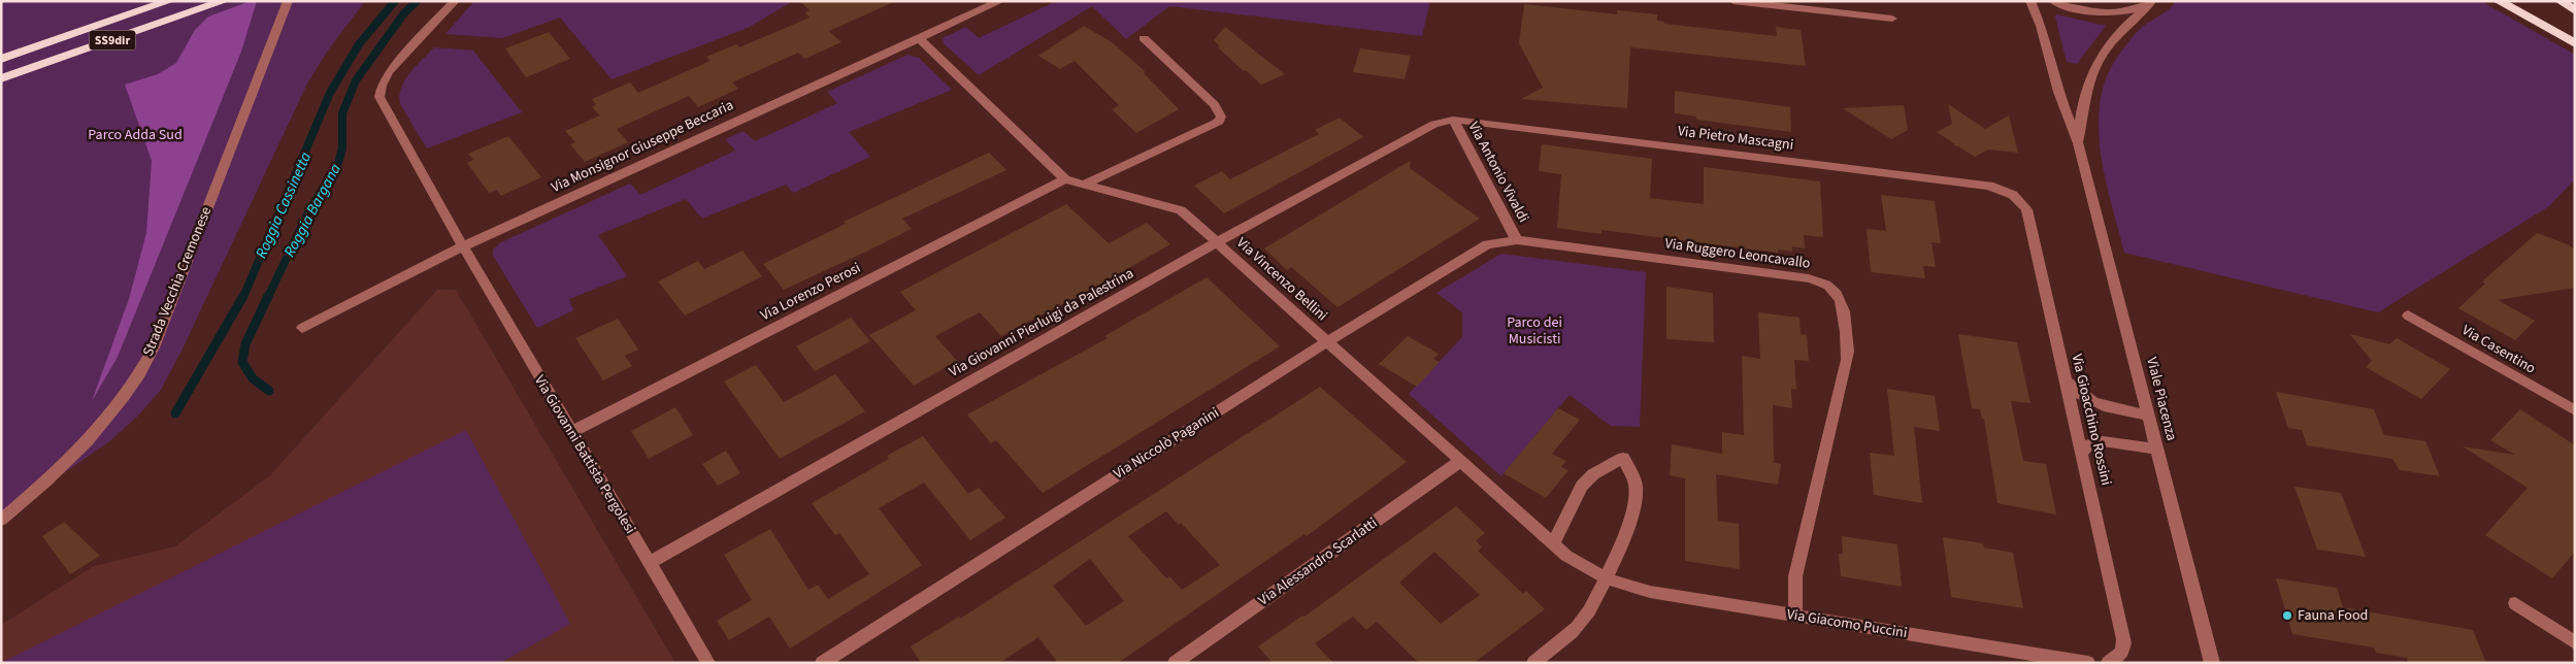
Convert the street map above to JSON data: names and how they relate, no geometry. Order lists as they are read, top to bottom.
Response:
{
  "streets": {
    "highway": ["SS9dir"],
    "street": [
      "Via Pietro Mascagni",
      "Via Monsignor Giuseppe Beccaria",
      "Via Antonio Vivaldi",
      "Via Ruggero Leoncavallo",
      "Via Vincenzo Bellini",
      "Strada Vecchia Cremonese",
      "Via Lorenzo Perosi",
      "Via Giovanni Pierluigi da Palestrina",
      "Via Casentino",
      "Viale Piacenza",
      "Via Gioacchino Rossini",
      "Via Niccolò Paganini",
      "Via Giovanni Battista Pergolesi",
      "Via Alessandro Scarlatti",
      "Via Giacomo Puccini"
    ]
  },
  "crossings": [
    ["Via Pietro Mascagni", "Via Antonio Vivaldi"],
    ["Via Pietro Mascagni", "Via Giovanni Pierluigi da Palestrina"],
    ["Via Pietro Mascagni", "Via Gioacchino Rossini"],
    ["Via Monsignor Giuseppe Beccaria", "Via Vincenzo Bellini"],
    ["Via Monsignor Giuseppe Beccaria", "Via Giovanni Battista Pergolesi"],
    ["Via Antonio Vivaldi", "Via Ruggero Leoncavallo"],
    ["Via Antonio Vivaldi", "Via Giovanni Pierluigi da Palestrina"],
    ["Via Antonio Vivaldi", "Via Niccolò Paganini"],
    ["Via Ruggero Leoncavallo", "Via Niccolò Paganini"],
    ["Via Ruggero Leoncavallo", "Via Giacomo Puccini"],
    ["Via Vincenzo Bellini", "Via Lorenzo Perosi"],
    ["Via Vincenzo Bellini", "Via Giovanni Pierluigi da Palestrina"],
    ["Via Vincenzo Bellini", "Via Niccolò Paganini"],
    ["Via Vincenzo Bellini", "Via Alessandro Scarlatti"],
    ["Via Vincenzo Bellini", "Via Giacomo Puccini"],
    ["Via Lorenzo Perosi", "Via Giovanni Battista Pergolesi"],
    ["Via Giovanni Pierluigi da Palestrina", "Via Giovanni Battista Pergolesi"]
  ],
  "water": ["Roggia Cassinetta", "Roggia Bargana"],
  "parks": ["Parco Adda Sud", "Parco dei Musicisti"],
  "places": ["Fauna Food"]
}
